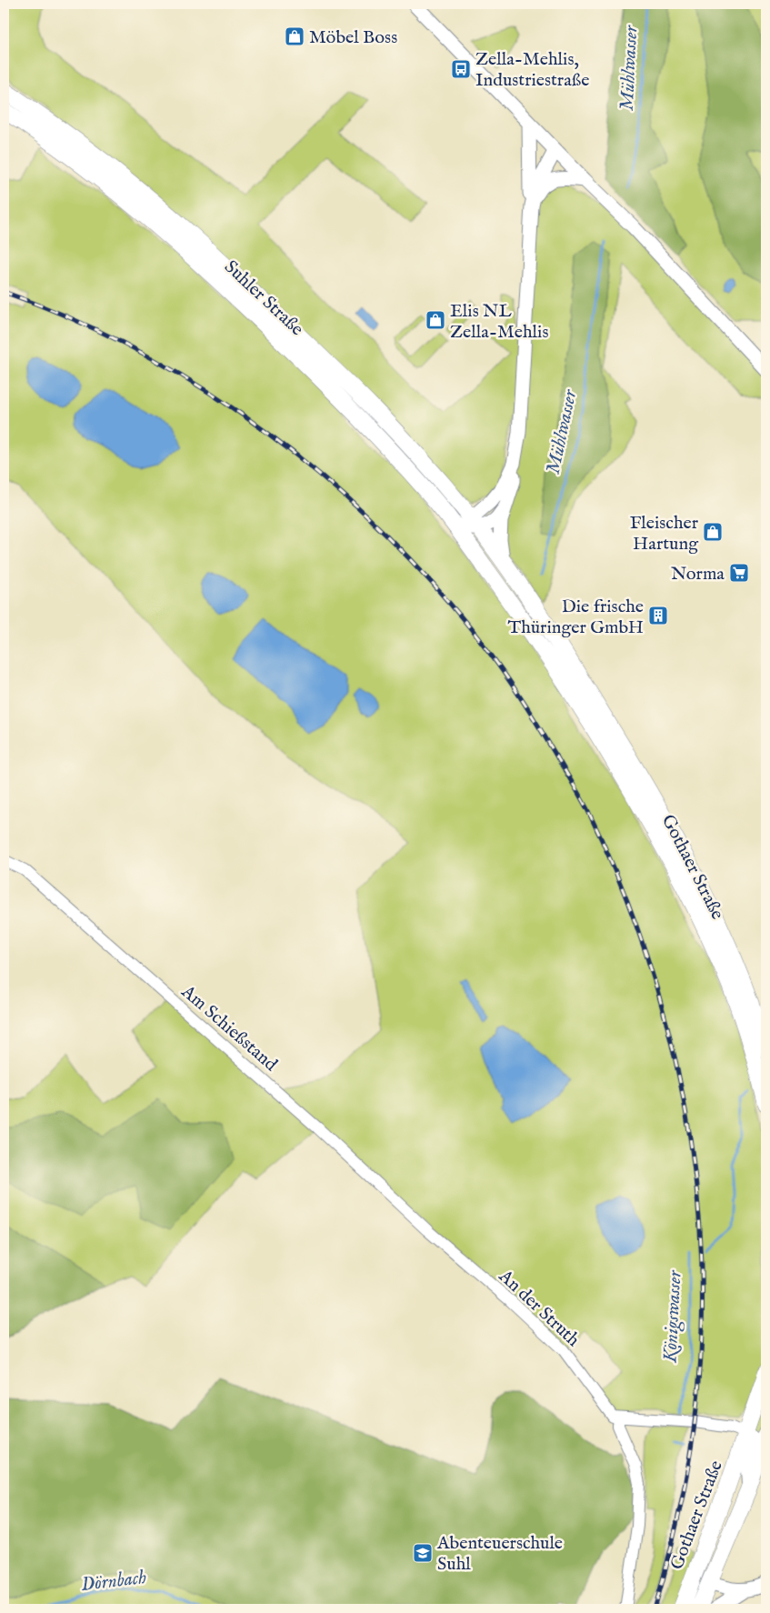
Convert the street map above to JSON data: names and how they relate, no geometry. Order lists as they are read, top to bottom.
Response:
{
  "streets": {
    "main road": ["Suhler Straße", "Gothaer Straße"],
    "street": ["Am Schießstand", "An der Struth"]
  },
  "crossings": [
    ["Suhler Straße", "Gothaer Straße"],
    ["Am Schießstand", "An der Struth"]
  ],
  "water": ["Mühlwasser", "Königswasser", "Dörnbach"],
  "places": {
    "shop": ["Möbel Boss", "Elis NL Zella-Mehlis", "Fleischer Hartung"],
    "bus stop": ["Zella-Mehlis, Industriestraße"],
    "supermarket": ["Norma"],
    "building": ["Die frische Thüringer GmbH"],
    "school or university": ["Abenteuerschule Suhl"]
  }
}
